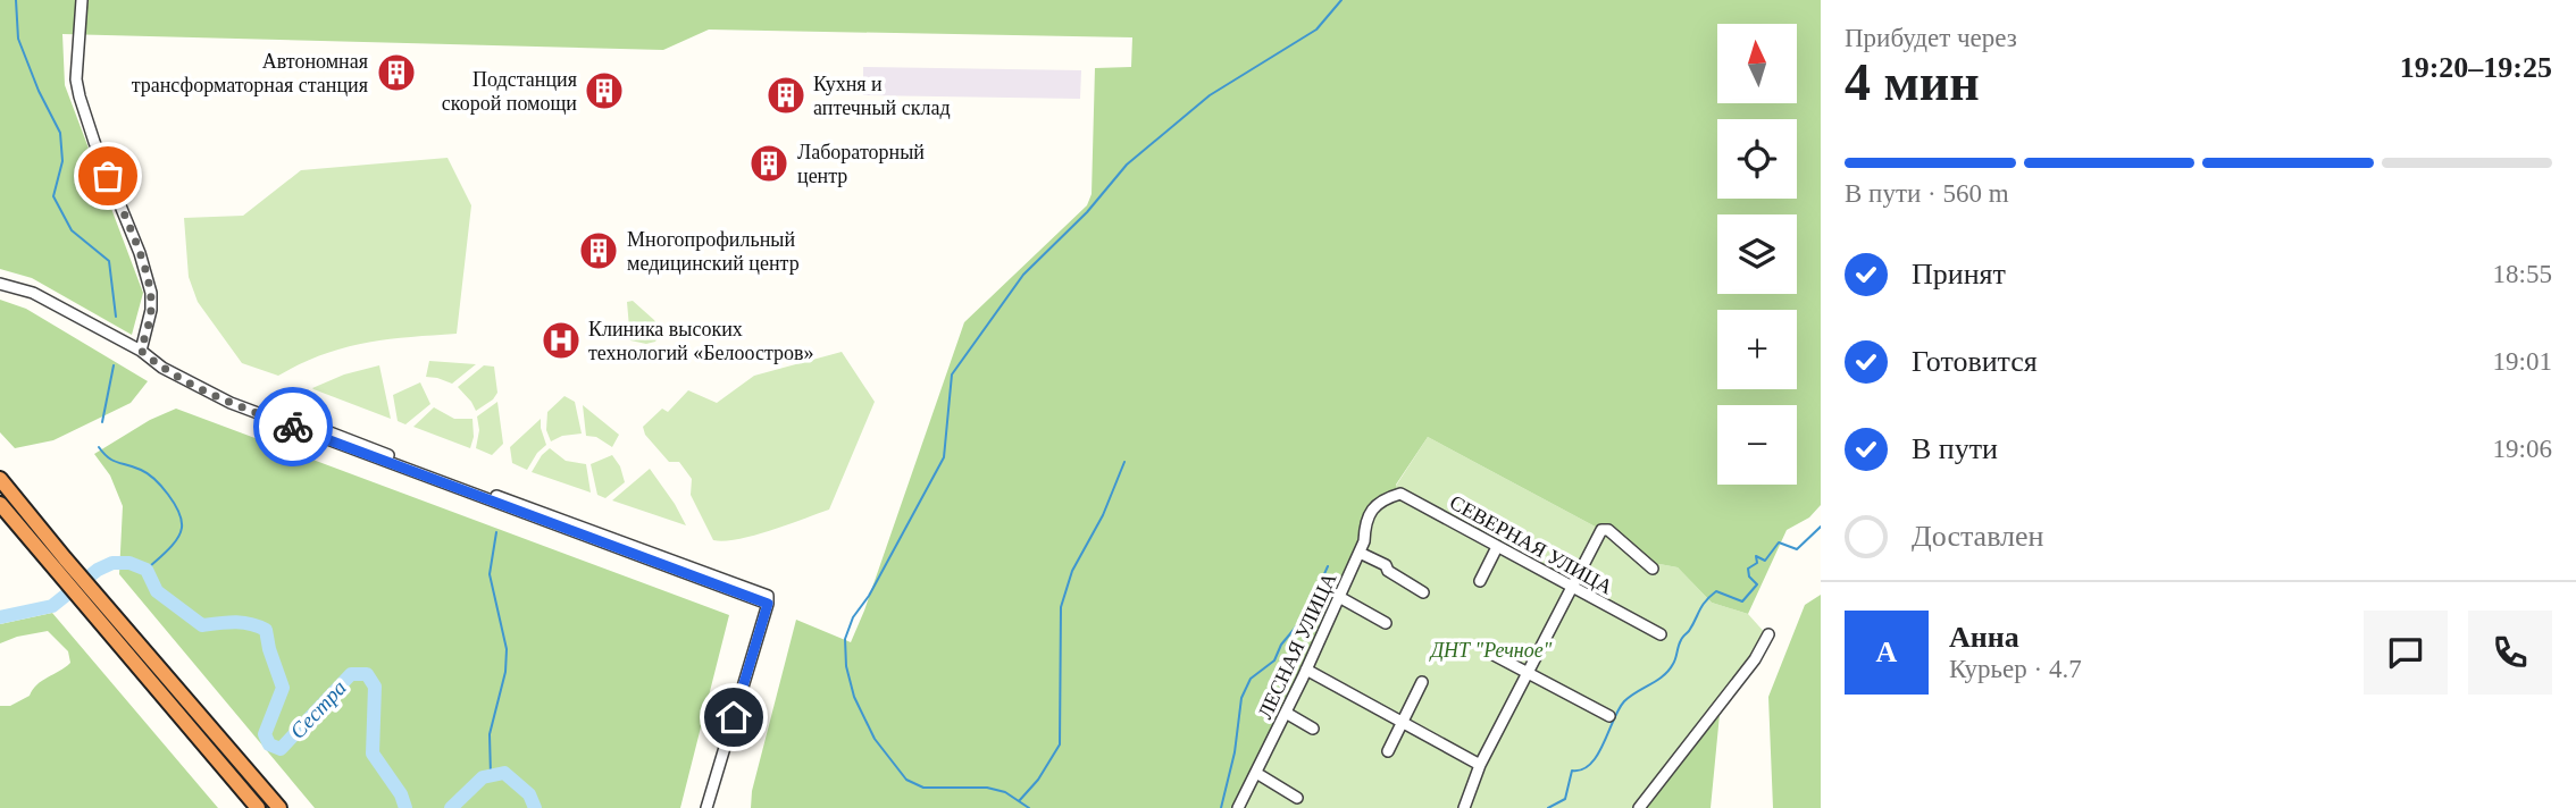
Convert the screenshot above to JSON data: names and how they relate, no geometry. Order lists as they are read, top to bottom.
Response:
{
  "streets": {
    "street": ["СЕВЕРНАЯ УЛИЦА", "ЛЕСНАЯ УЛИЦА"]
  },
  "crossings": [
    ["СЕВЕРНАЯ УЛИЦА", "ЛЕСНАЯ УЛИЦА"]
  ],
  "water": ["Сестра"],
  "parks": ["ДНТ \"Речное\""],
  "places": {
    "building": [
      "Автономная трансформаторная станция",
      "Подстанция скорой помощи",
      "Кухня и аптечный склад",
      "Лабораторный центр",
      "Многопрофильный медицинский центр"
    ],
    "hospital": ["Клиника высоких технологий «Белоостров»"]
  },
  "north": "top",
  "page": {
    "heading": ["4 мин", "Прибудет через", "19:20–19:25"],
    "panel": ["Анна", "Курьер · 4.7"],
    "map_buttons": ["+", "−"],
    "bar": "В пути · 560 m",
    "list": [
      ["Принят", "18:55"],
      ["Готовится", "19:01"],
      ["В пути", "19:06"],
      "Доставлен"
    ],
    "round": "А"
  }
}
